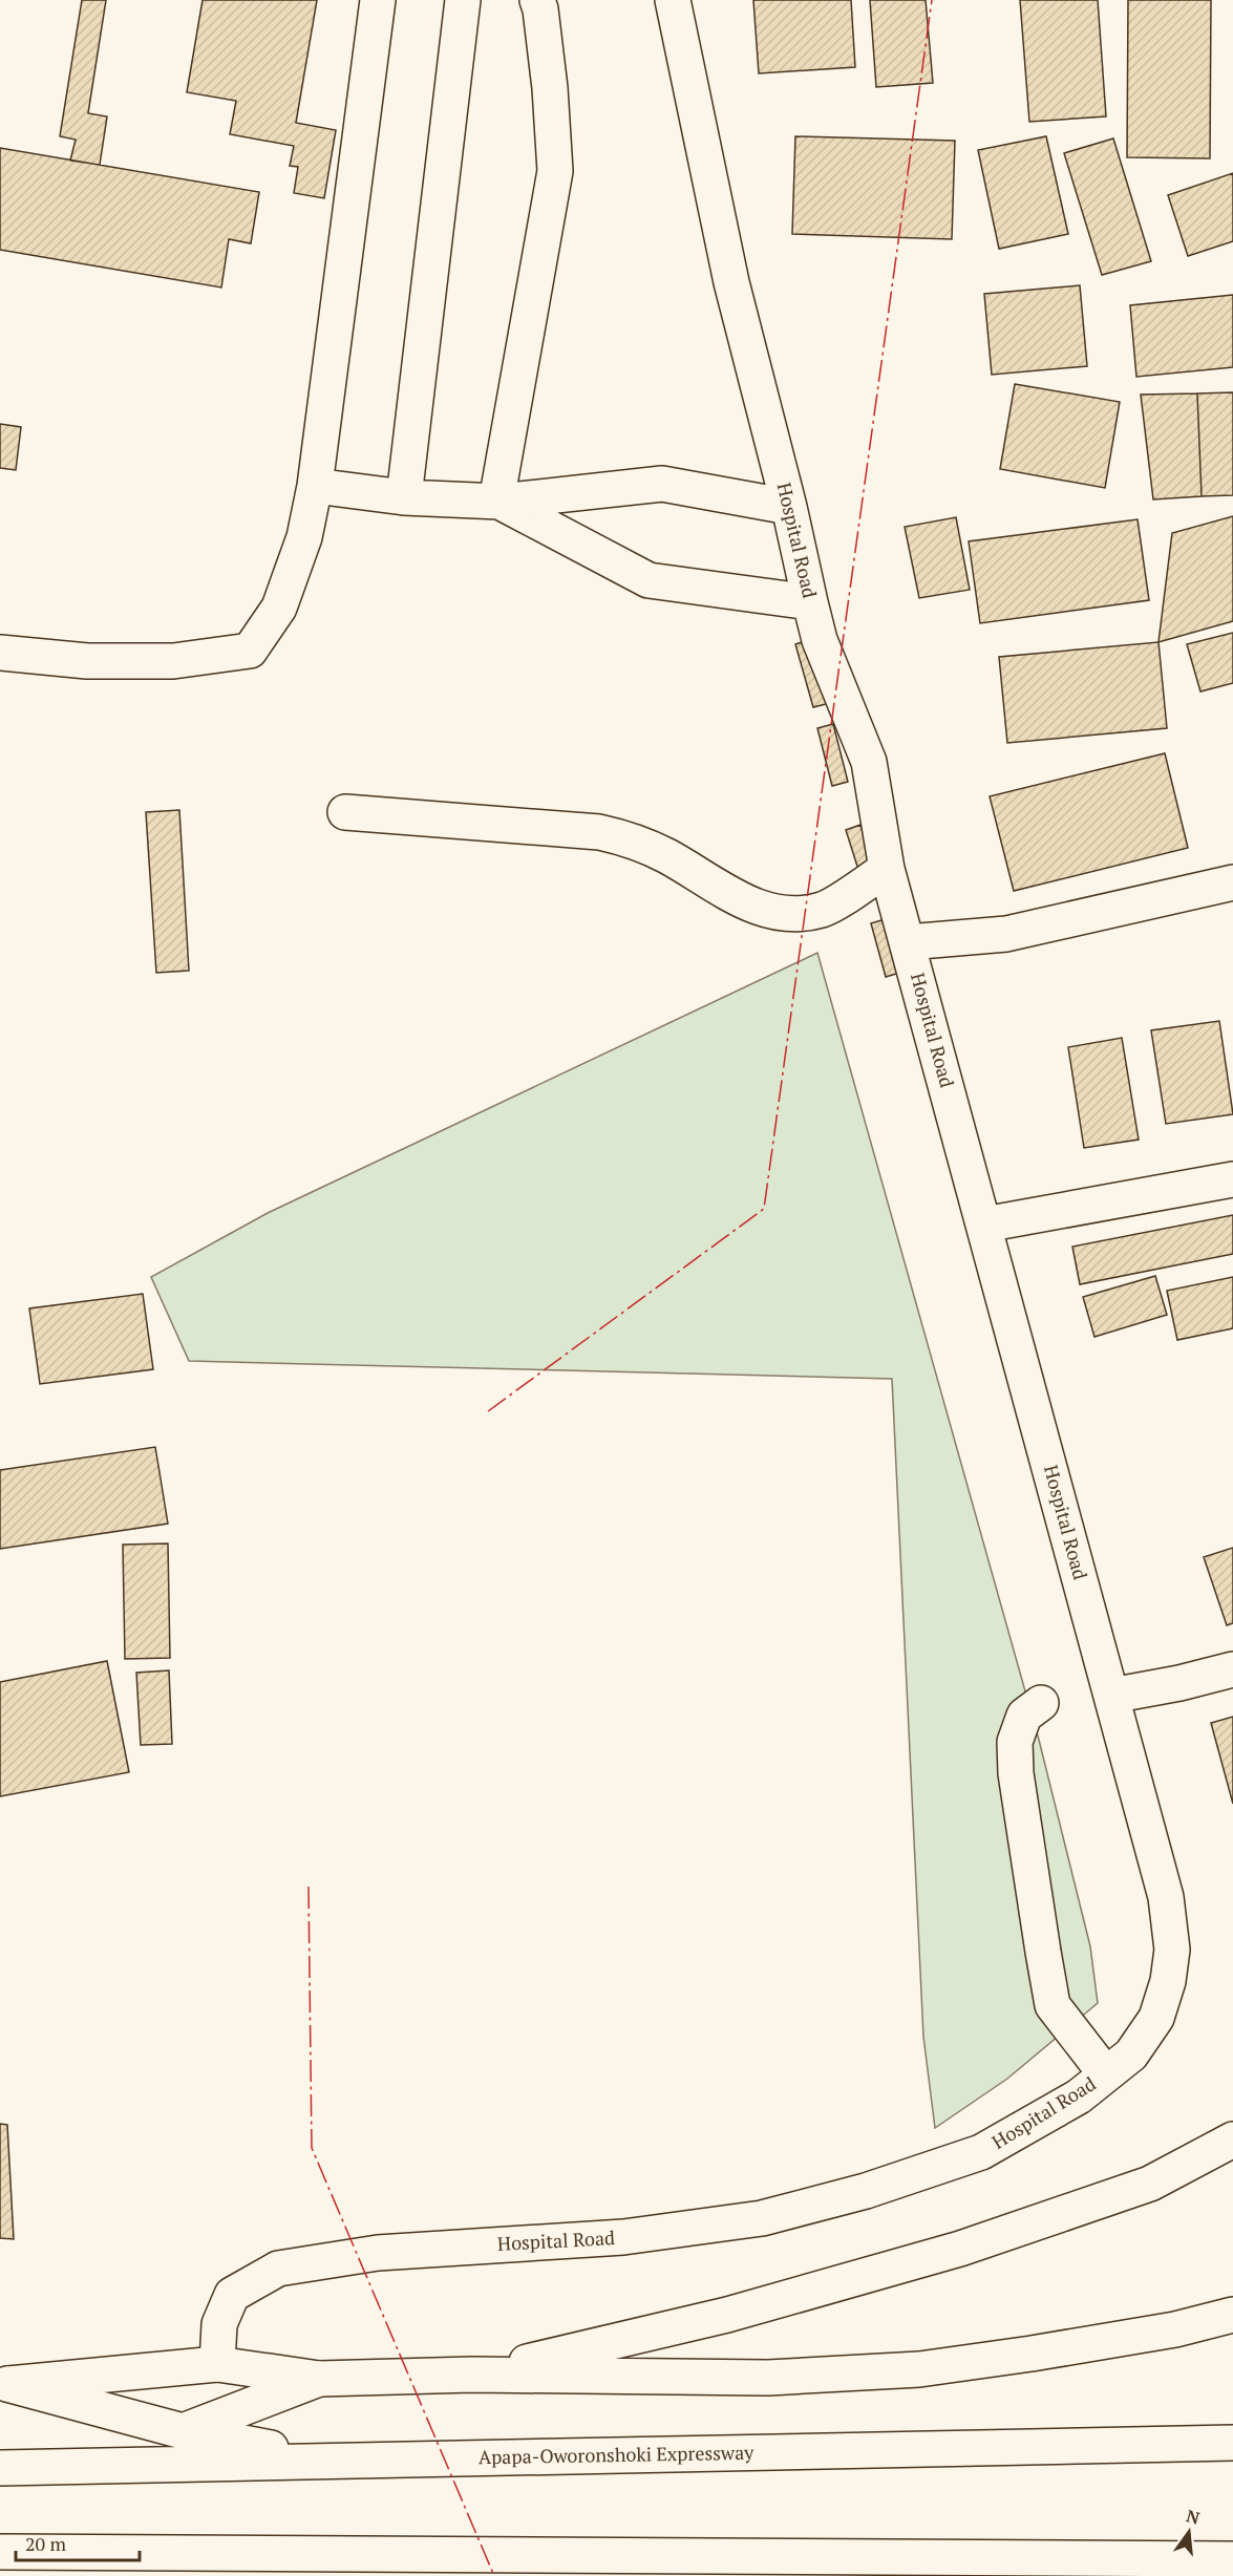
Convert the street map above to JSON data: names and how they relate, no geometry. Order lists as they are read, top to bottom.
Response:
{
  "streets": {
    "main road": ["Hospital Road", "Apapa-Oworonshoki Expressway"]
  },
  "scale_bar": "20 m",
  "north": "top"
}
